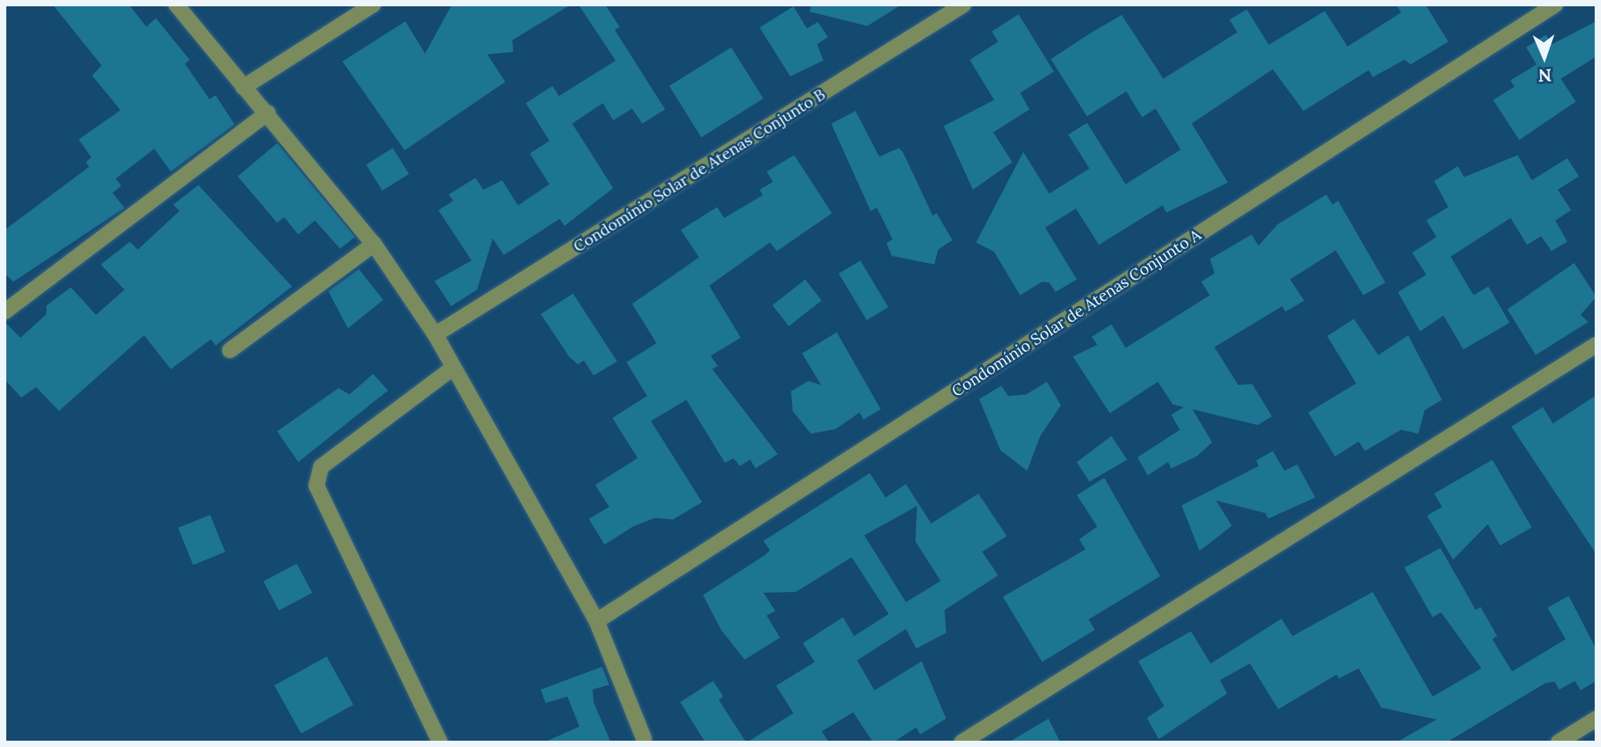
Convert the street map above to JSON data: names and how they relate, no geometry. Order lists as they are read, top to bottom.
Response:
{
  "streets": {
    "street": ["Condomínio Solar de Atenas Conjunto B", "Condomínio Solar de Atenas Conjunto A"]
  },
  "north": "bottom"
}
